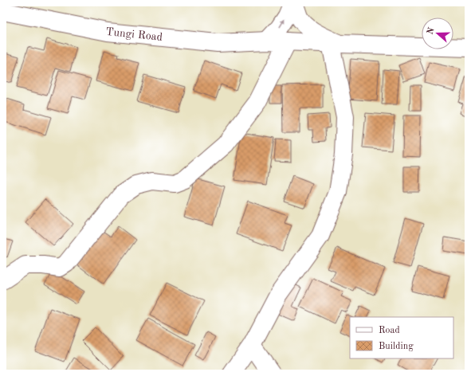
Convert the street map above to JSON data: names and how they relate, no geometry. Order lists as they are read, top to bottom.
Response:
{
  "streets": {
    "street": ["Tungi Road"]
  },
  "legend": ["Road", "Building"],
  "north": "left"
}
